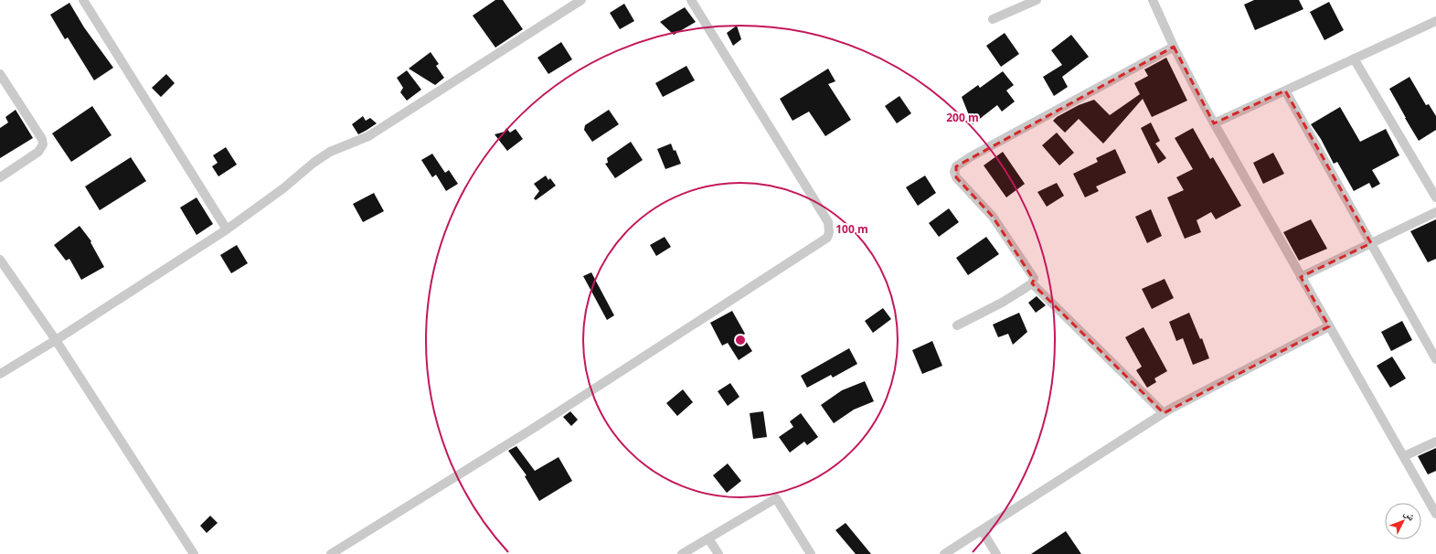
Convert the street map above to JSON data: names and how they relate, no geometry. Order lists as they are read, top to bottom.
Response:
{
  "north": "top right",
  "rings": ["200 m", "100 m"]
}
